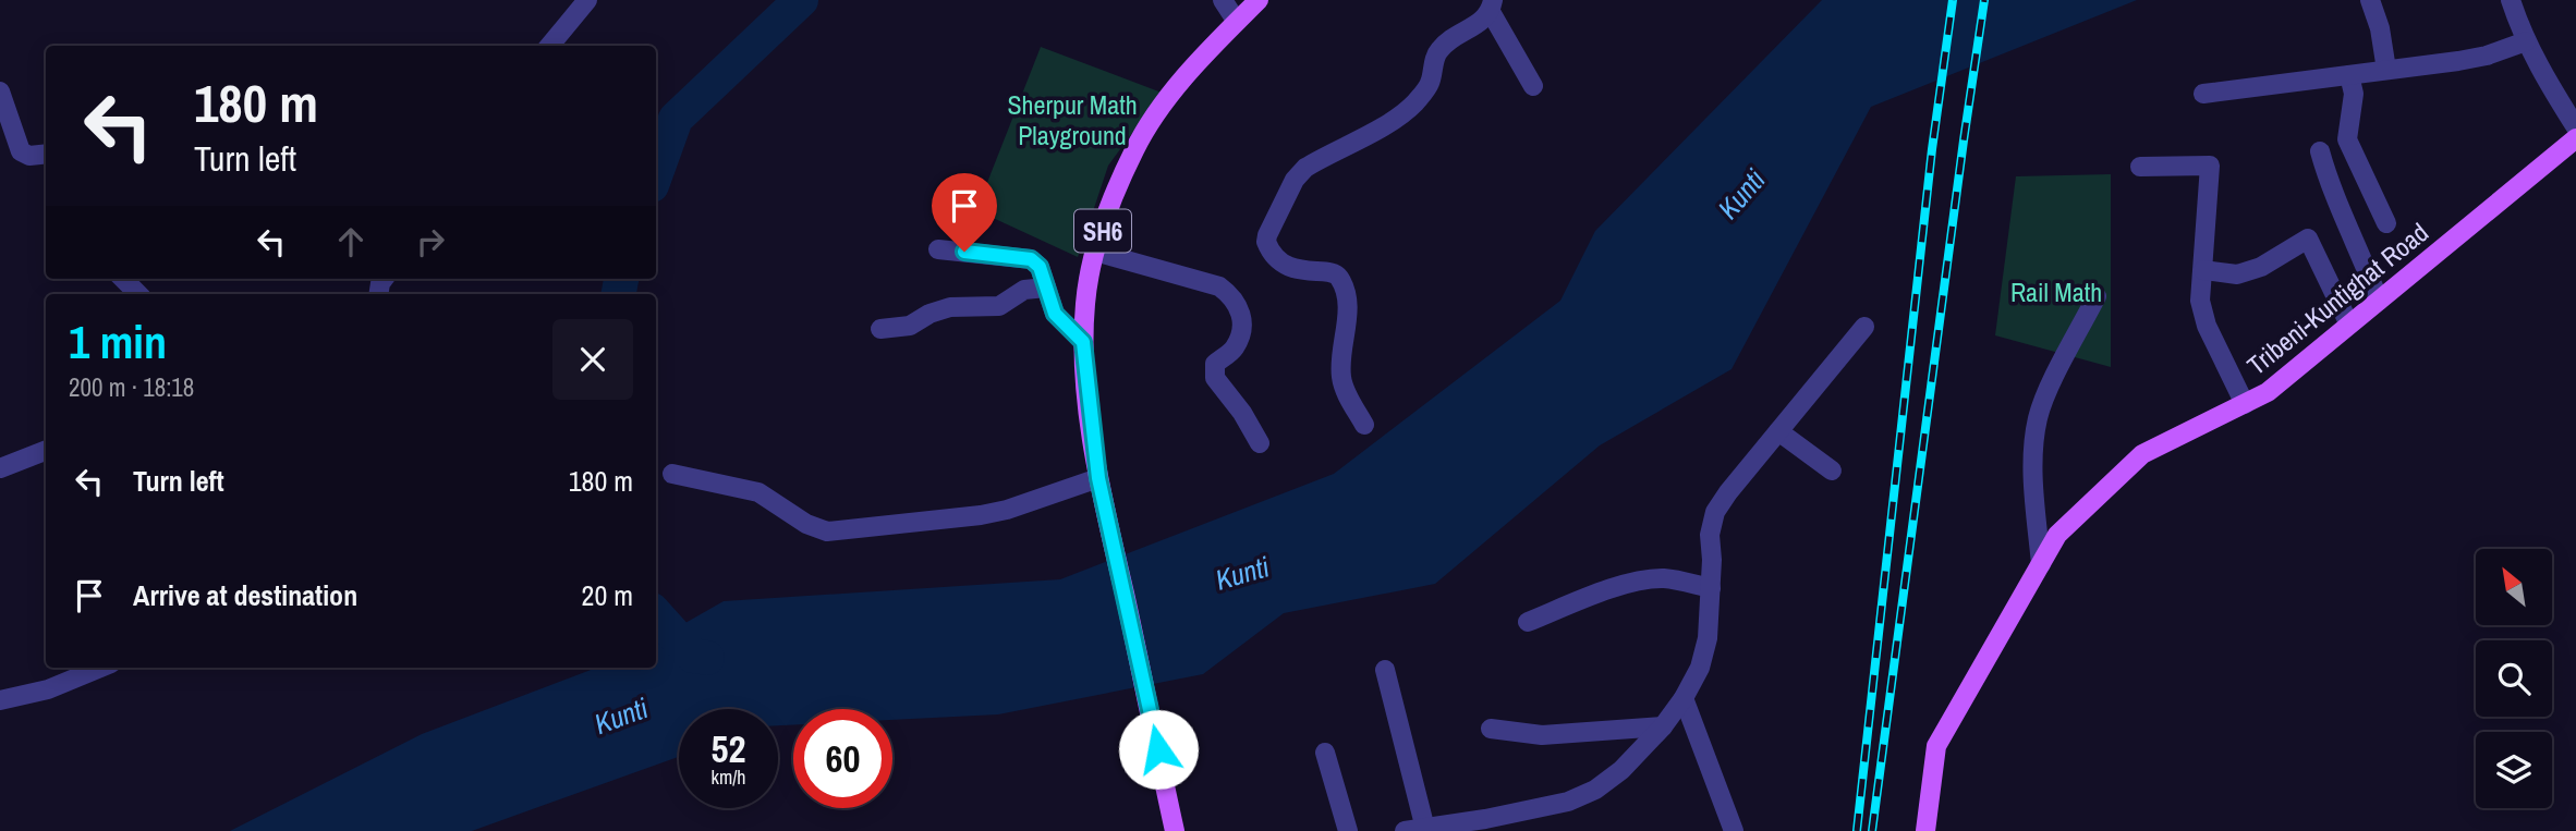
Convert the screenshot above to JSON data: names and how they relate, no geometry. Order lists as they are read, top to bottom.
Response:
{
  "streets": {
    "main road": ["SH6", "Tribeni-Kuntighat Road"]
  },
  "water": ["Kunti"],
  "parks": ["Sherpur Math Playground", "Rail Math"],
  "north": "top left",
  "page": {
    "turn": ["180 m", "Turn left"],
    "heading": ["1 min", "200 m · 18:18"],
    "list": [
      {
        "name": "Turn left",
        "value": "180 m"
      },
      {
        "name": "Arrive at destination",
        "value": "20 m"
      }
    ],
    "speed": "52 km/h",
    "limit": "60"
  }
}
